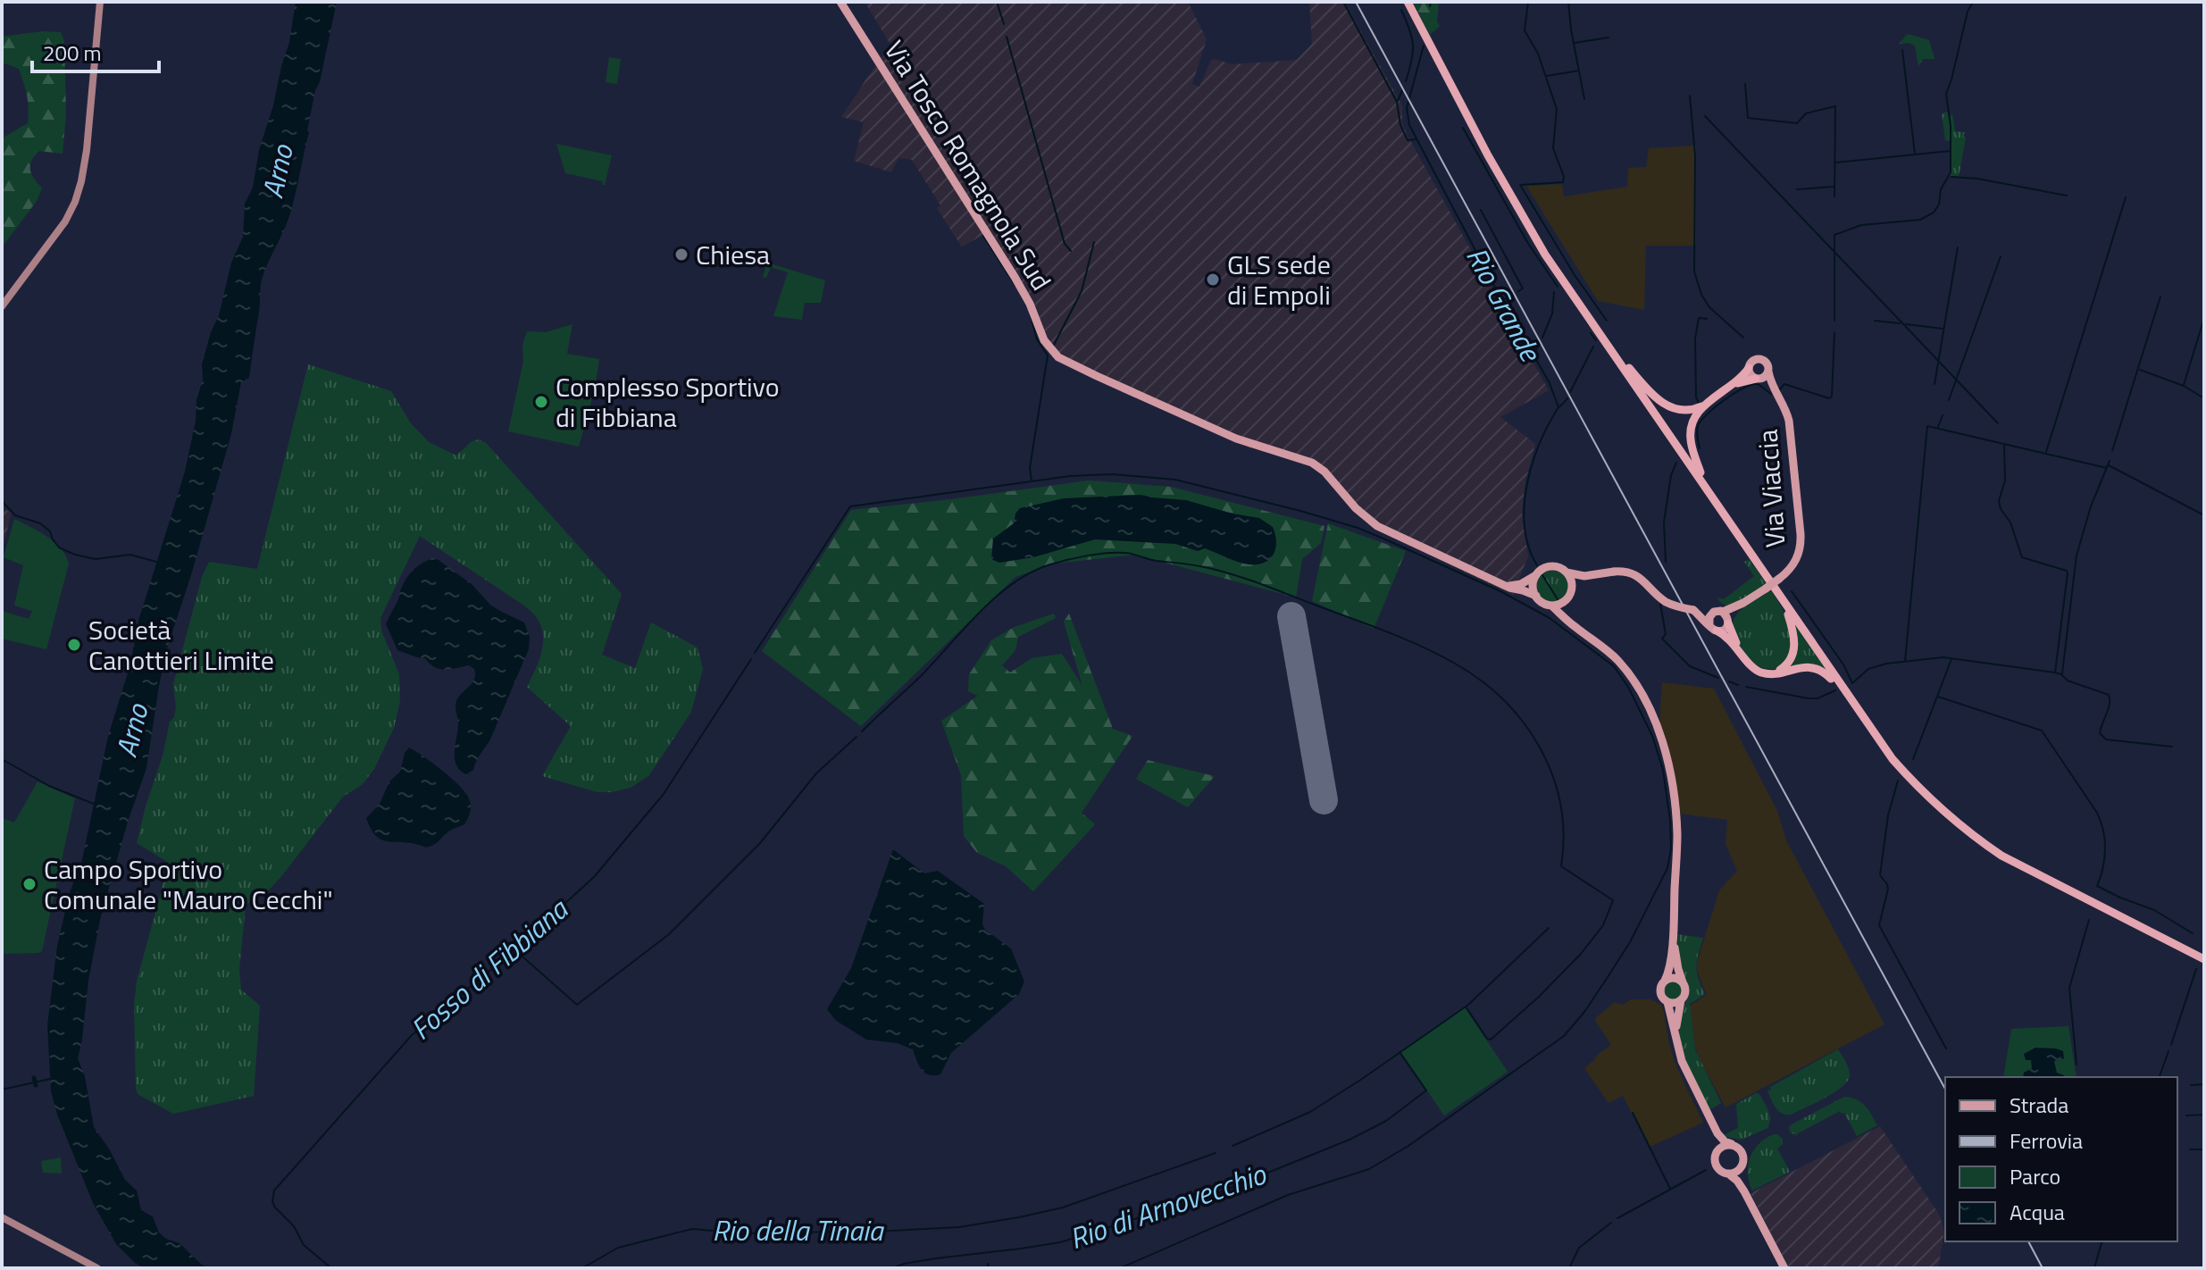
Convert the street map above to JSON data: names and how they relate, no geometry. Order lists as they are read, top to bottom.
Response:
{
  "streets": {
    "main road": ["Via Tosco Romagnola Sud", "Via Viaccia"]
  },
  "water": [
    "Arno",
    "Rio Grande",
    "Fosso di Fibbiana",
    "Rio di Arnovecchio",
    "Rio della Tinaia"
  ],
  "places": [
    "Chiesa",
    "GLS sede di Empoli",
    "Complesso Sportivo di Fibbiana",
    "Società Canottieri Limite",
    "Campo Sportivo Comunale \"Mauro Cecchi\""
  ],
  "legend": [
    "Strada",
    "Ferrovia",
    "Parco",
    "Acqua"
  ],
  "scale_bar": "200 m"
}
